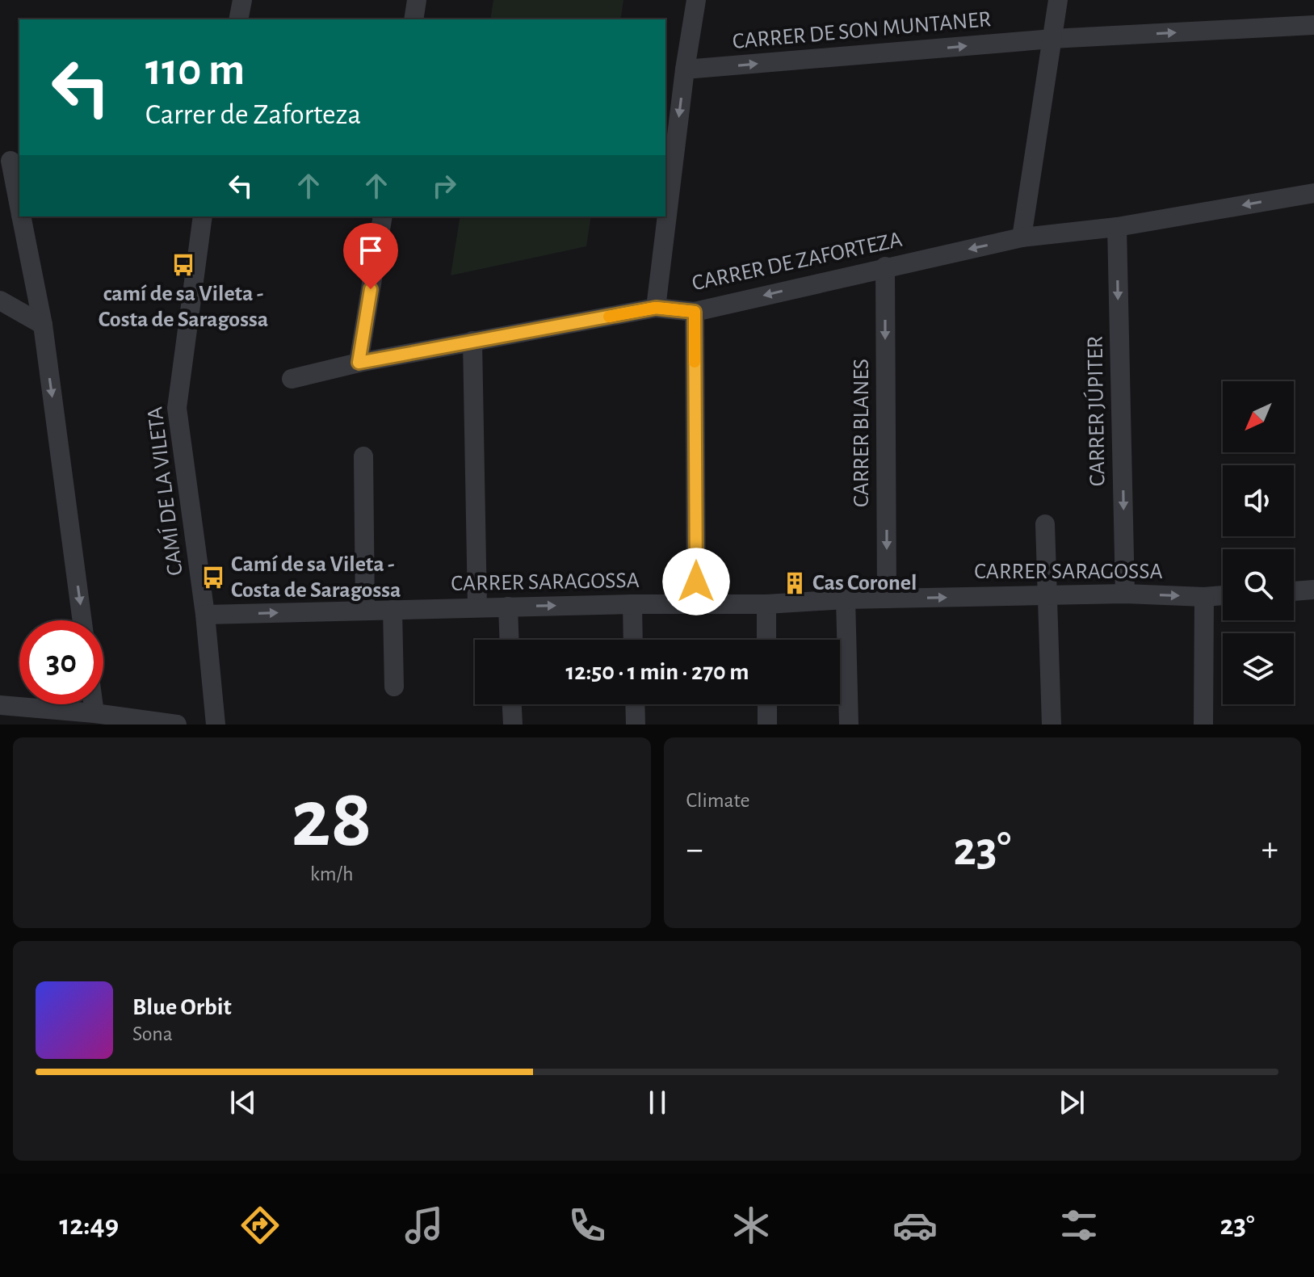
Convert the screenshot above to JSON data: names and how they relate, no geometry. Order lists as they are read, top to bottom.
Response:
{
  "streets": {
    "street": [
      "CARRER DE SON MUNTANER",
      "CARRER DE ZAFORTEZA",
      "CARRER JÚPITER",
      "CARRER BLANES",
      "CAMÍ DE LA VILETA",
      "CARRER SARAGOSSA"
    ]
  },
  "crossings": [
    ["CARRER DE ZAFORTEZA", "CARRER JÚPITER"],
    ["CARRER DE ZAFORTEZA", "CARRER BLANES"],
    ["CARRER JÚPITER", "CARRER SARAGOSSA"],
    ["CARRER BLANES", "CARRER SARAGOSSA"],
    ["CAMÍ DE LA VILETA", "CARRER SARAGOSSA"]
  ],
  "one_way": [
    "CARRER DE SON MUNTANER",
    "CARRER DE ZAFORTEZA",
    "CARRER JÚPITER",
    "CARRER BLANES",
    "CARRER SARAGOSSA"
  ],
  "places": {
    "bus stop": ["camí de sa Vileta - Costa de Saragossa", "Camí de sa Vileta - Costa de Saragossa"],
    "building": ["Cas Coronel"]
  },
  "north": "bottom left",
  "page": {
    "turn": ["110 m", "Carrer de Zaforteza"],
    "limit": "30",
    "trip": "12:50 · 1 min · 270 m",
    "tile": [
      ["28", "km/h"],
      "Climate"
    ],
    "heat": ["−", "23°", "+"],
    "song": ["Blue Orbit", "Sona"],
    "tabs": ["12:49", "23°"]
  }
}
